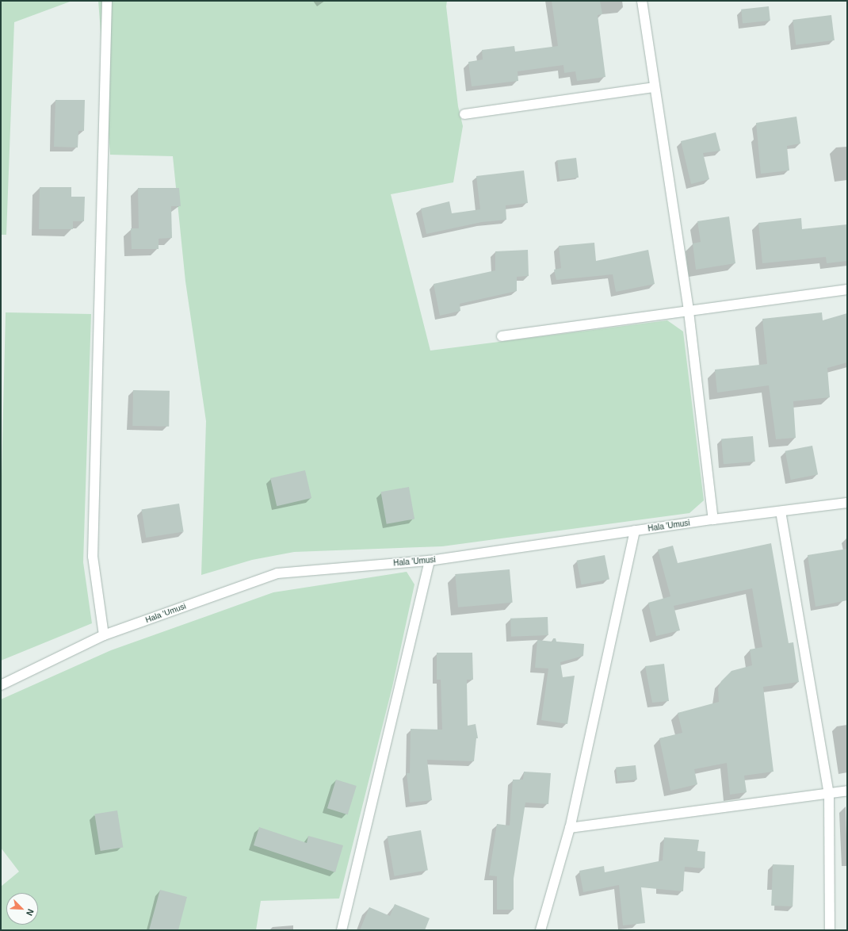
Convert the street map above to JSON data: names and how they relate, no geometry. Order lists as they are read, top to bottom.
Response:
{
  "streets": {
    "street": ["Hala 'Umusi"]
  },
  "north": "bottom right"
}
